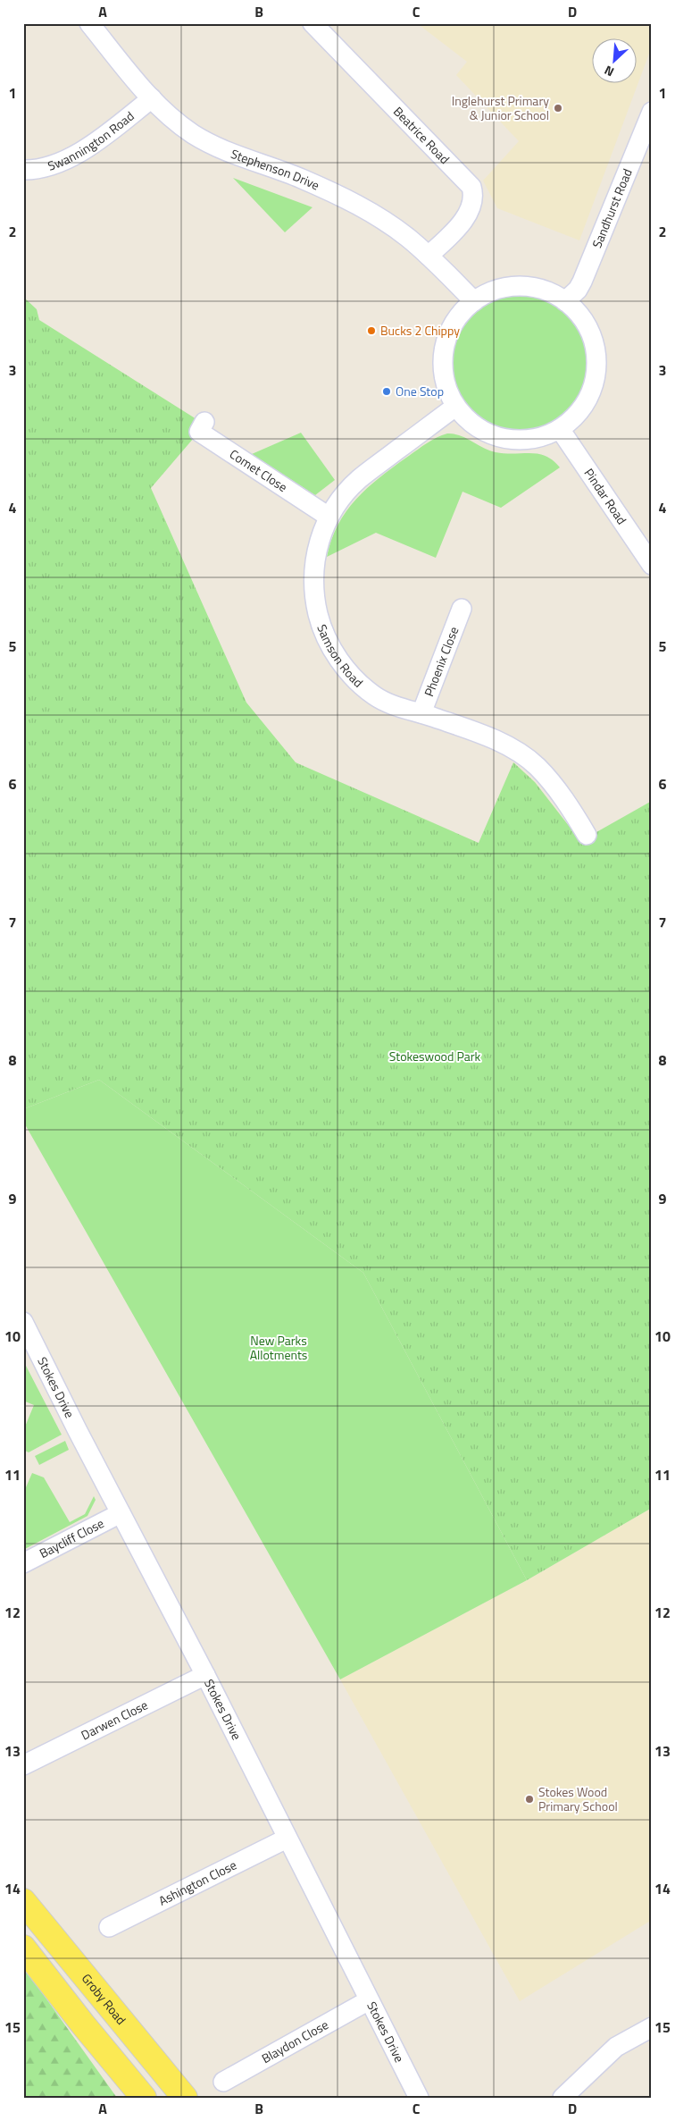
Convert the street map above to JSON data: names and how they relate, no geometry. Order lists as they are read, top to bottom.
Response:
{
  "streets": {
    "main road": ["Groby Road"],
    "street": [
      "Beatrice Road",
      "Swannington Road",
      "Stephenson Drive",
      "Sandhurst Road",
      "Comet Close",
      "Pindar Road",
      "Samson Road",
      "Phoenix Close",
      "Stokes Drive",
      "Baycliff Close",
      "Darwen Close",
      "Ashington Close",
      "Blaydon Close"
    ]
  },
  "crossings": [
    ["Beatrice Road", "Stephenson Drive"],
    ["Swannington Road", "Stephenson Drive"],
    ["Stephenson Drive", "Sandhurst Road"],
    ["Stephenson Drive", "Pindar Road"],
    ["Stephenson Drive", "Samson Road"],
    ["Sandhurst Road", "Pindar Road"],
    ["Sandhurst Road", "Samson Road"],
    ["Comet Close", "Samson Road"],
    ["Pindar Road", "Samson Road"],
    ["Samson Road", "Phoenix Close"],
    ["Stokes Drive", "Baycliff Close"],
    ["Stokes Drive", "Darwen Close"],
    ["Stokes Drive", "Ashington Close"],
    ["Stokes Drive", "Blaydon Close"]
  ],
  "parks": ["Stokeswood Park", "New Parks Allotments"],
  "places": [
    "Inglehurst Primary & Junior School",
    "Bucks 2 Chippy",
    "One Stop",
    "Stokes Wood Primary School"
  ],
  "north": "bottom left",
  "grid": {
    "columns": [
      "A",
      "B",
      "C",
      "D"
    ],
    "rows": [
      "1",
      "2",
      "3",
      "4",
      "5",
      "6",
      "7",
      "8",
      "9",
      "10",
      "11",
      "12",
      "13",
      "14",
      "15"
    ]
  }
}
